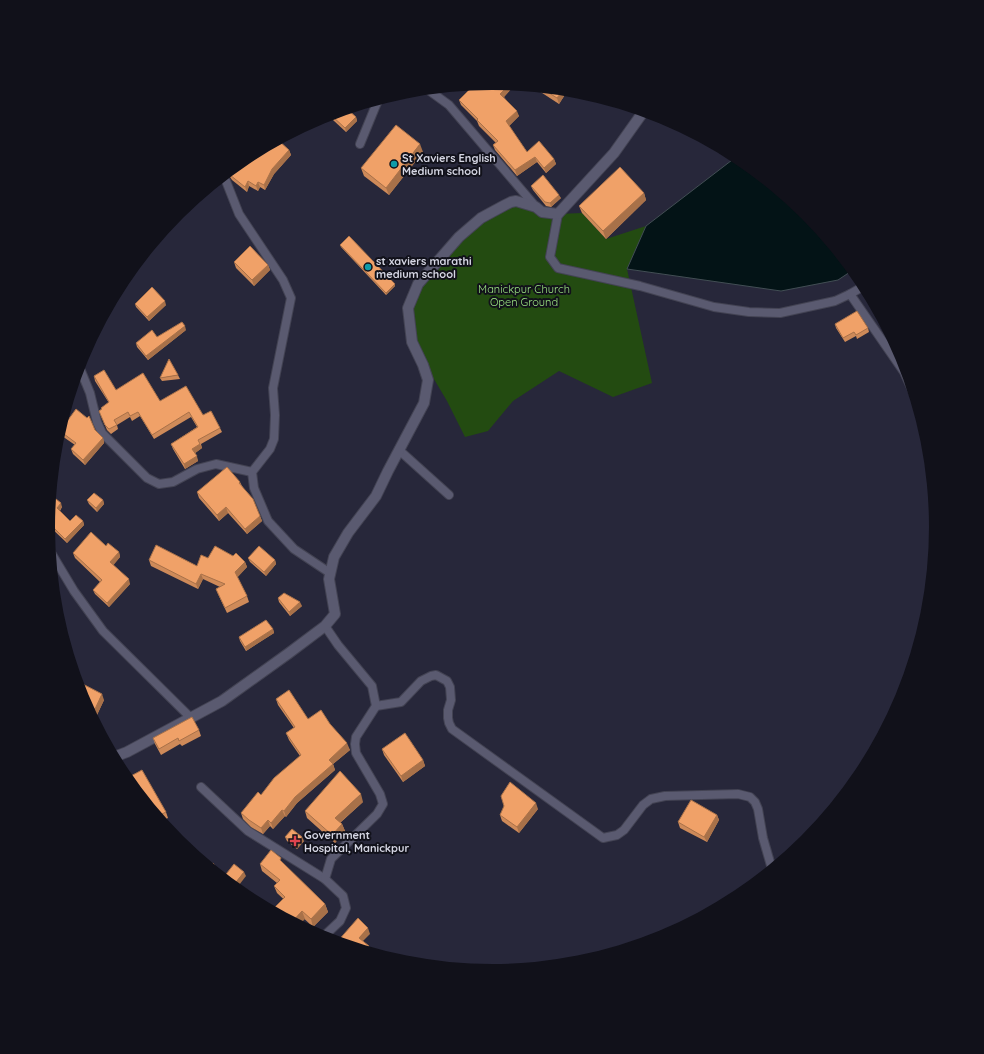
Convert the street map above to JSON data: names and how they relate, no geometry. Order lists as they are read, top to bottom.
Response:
{
  "parks": ["Manickpur Church Open Ground"],
  "places": {
    "other": ["St Xaviers English Medium school", "st xaviers marathi medium school"],
    "health": ["Government Hospital, Manickpur"]
  }
}
